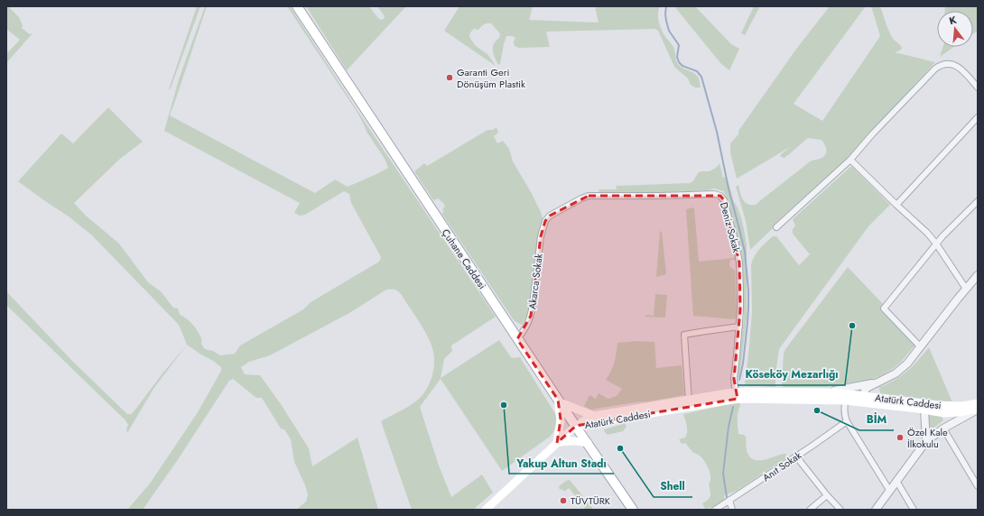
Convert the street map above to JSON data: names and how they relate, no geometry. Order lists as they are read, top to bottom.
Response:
{
  "streets": {
    "main road": ["Çuhane Caddesi", "Atatürk Caddesi"],
    "street": ["Deniz Sokak", "Akarca Sokak", "Anıt Sokak"]
  },
  "crossings": [
    ["Deniz Sokak", "Akarca Sokak"],
    ["Deniz Sokak", "Atatürk Caddesi"],
    ["Çuhane Caddesi", "Akarca Sokak"],
    ["Çuhane Caddesi", "Atatürk Caddesi"]
  ],
  "places": [
    "Garanti Geri Dönüşüm Plastik",
    "Köseköy Mezarlığı",
    "Yakup Altun Stadı",
    "BİM",
    "Özel Kale İlkokulu",
    "Shell",
    "TÜVTÜRK"
  ],
  "north": "top"
}
